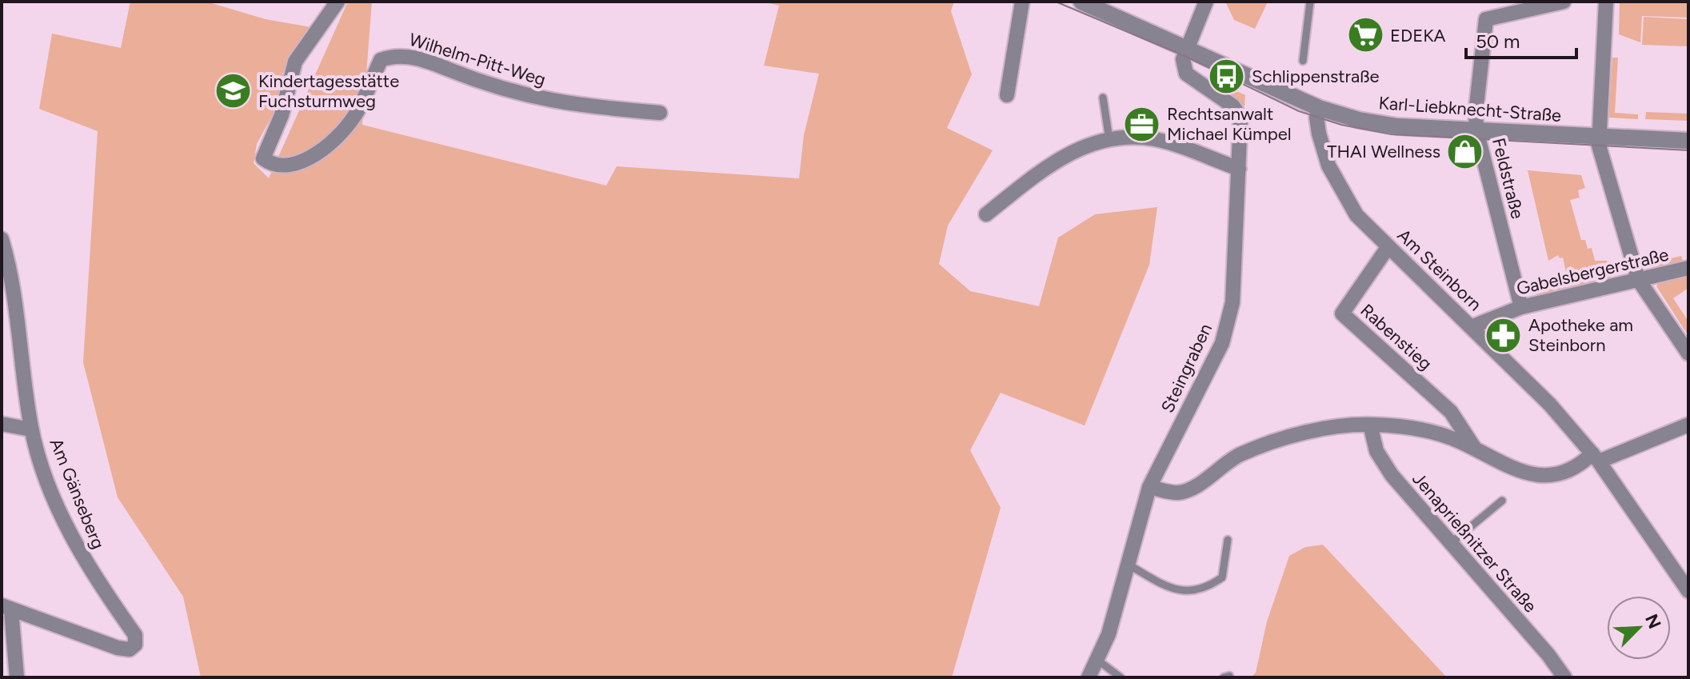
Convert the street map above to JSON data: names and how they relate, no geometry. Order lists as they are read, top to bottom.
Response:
{
  "streets": {
    "street": [
      "Wilhelm-Pitt-Weg",
      "Karl-Liebknecht-Straße",
      "Feldstraße",
      "Am Steinborn",
      "Gabelsbergerstraße",
      "Rabenstieg",
      "Steingraben",
      "Am Gänseberg",
      "Jenaprießnitzer Straße"
    ]
  },
  "crossings": [
    ["Karl-Liebknecht-Straße", "Feldstraße"],
    ["Karl-Liebknecht-Straße", "Am Steinborn"],
    ["Karl-Liebknecht-Straße", "Steingraben"],
    ["Feldstraße", "Gabelsbergerstraße"],
    ["Am Steinborn", "Gabelsbergerstraße"],
    ["Am Steinborn", "Rabenstieg"]
  ],
  "places": {
    "supermarket": ["EDEKA"],
    "bus stop": ["Schlippenstraße"],
    "school or university": ["Kindertagesstätte Fuchsturmweg"],
    "office": ["Rechtsanwalt Michael Kümpel"],
    "shop": ["THAI Wellness"],
    "pharmacy": ["Apotheke am Steinborn"]
  },
  "scale_bar": "50 m",
  "north": "top right"
}
